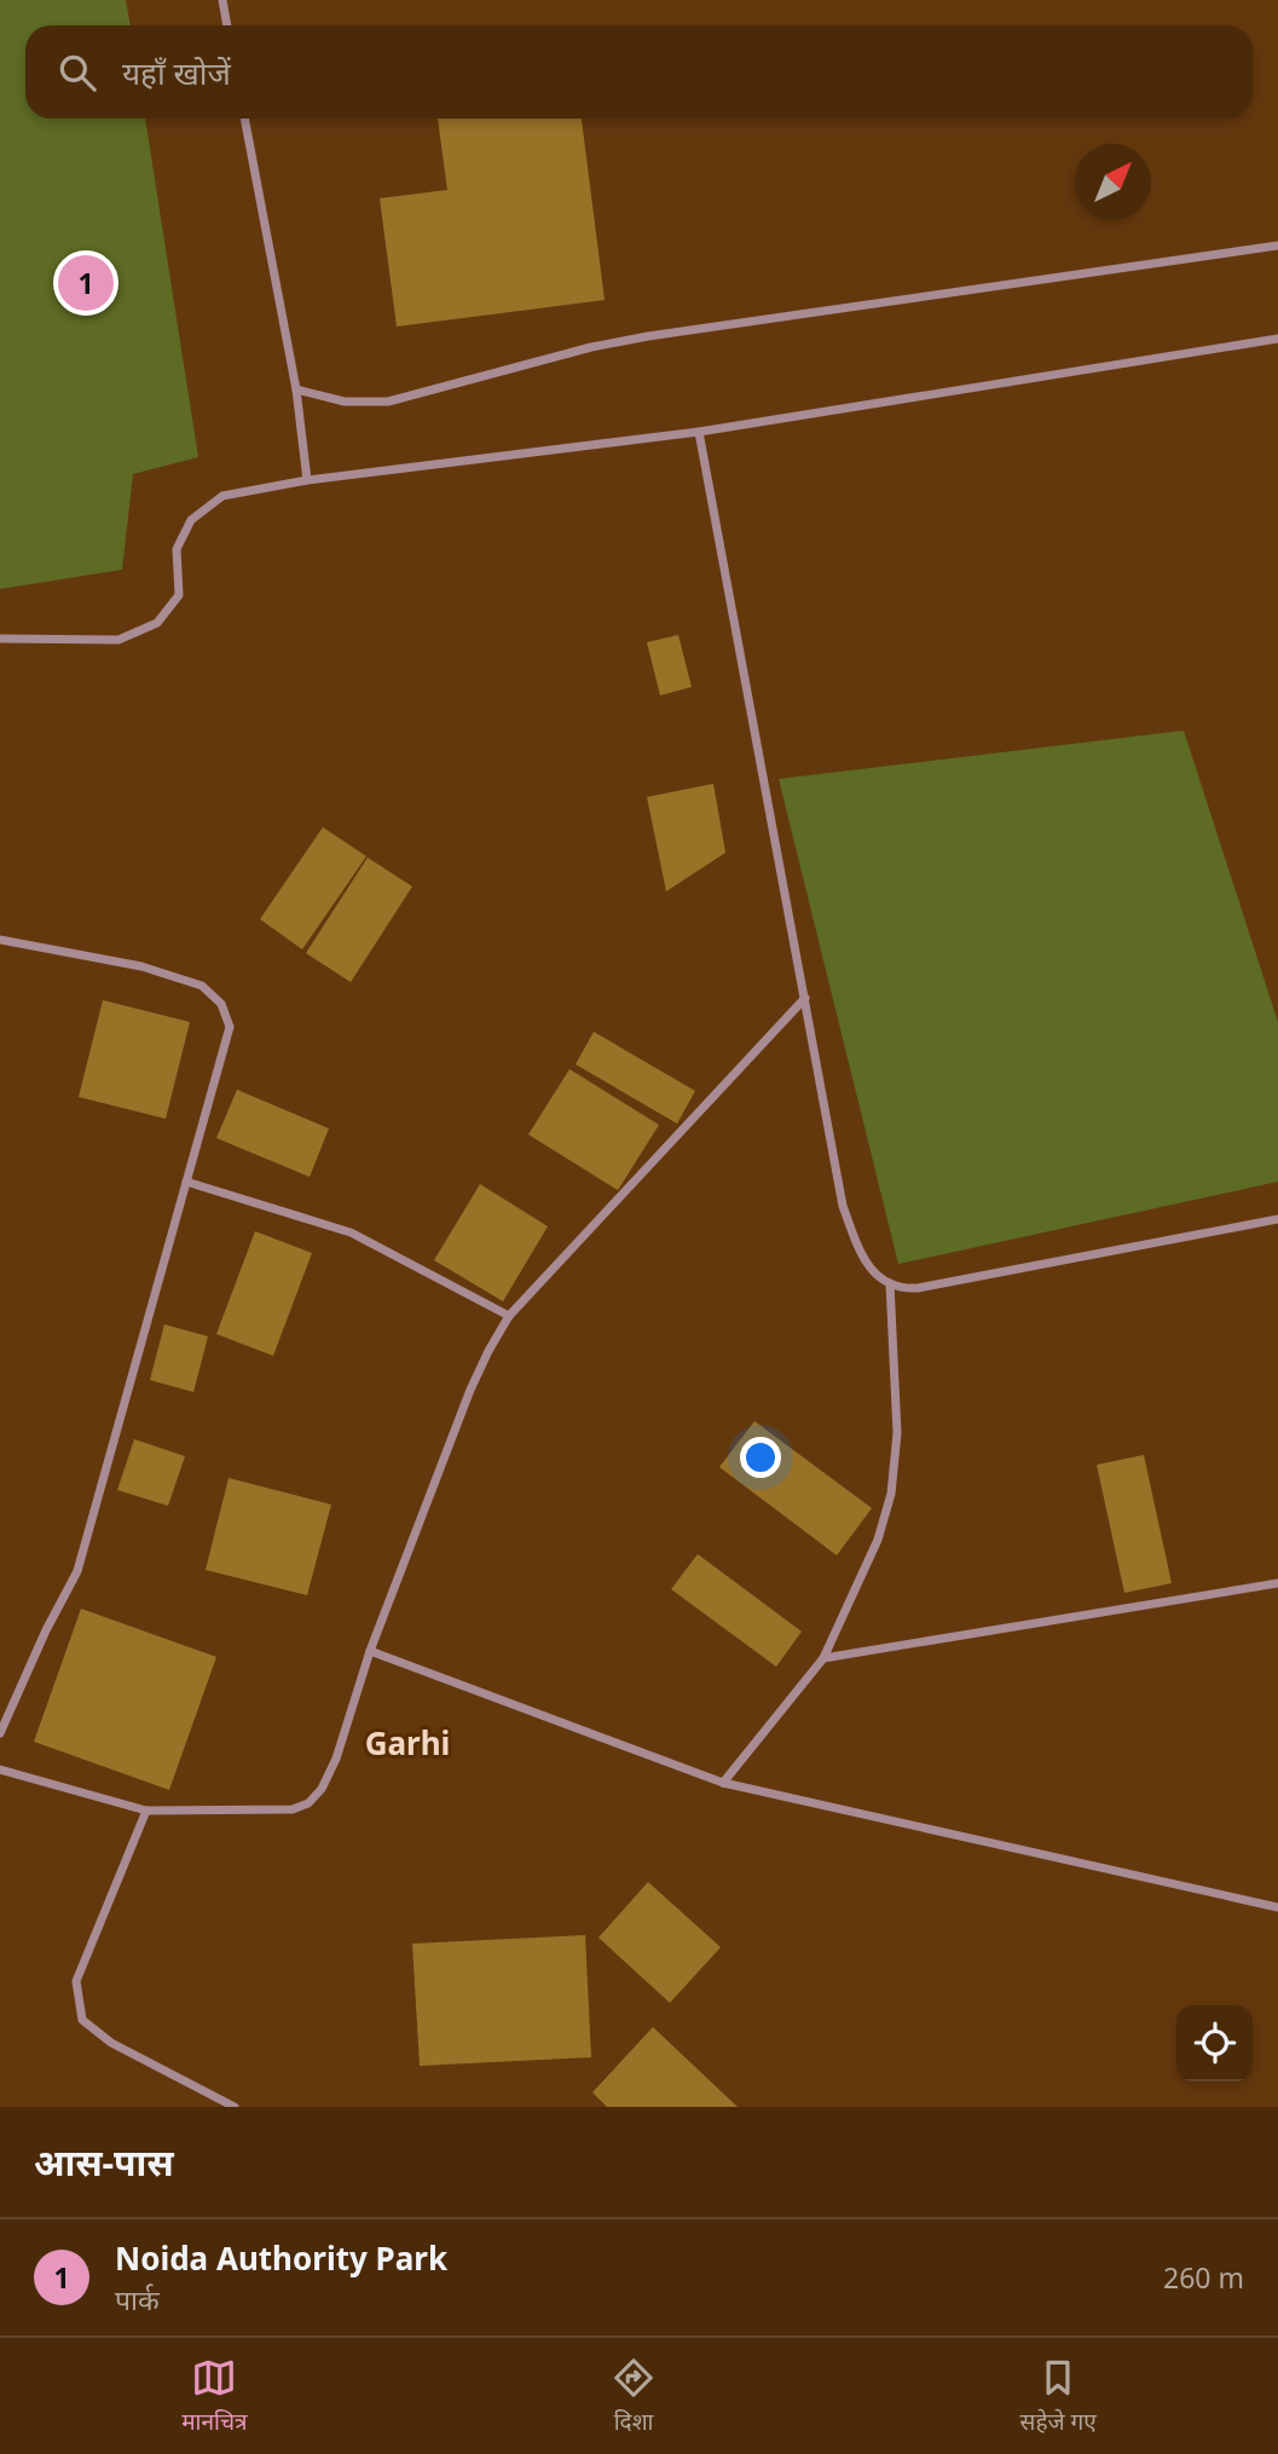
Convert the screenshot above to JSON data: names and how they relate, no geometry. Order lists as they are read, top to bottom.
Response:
{
  "districts": ["Garhi"],
  "north": "top right",
  "page": {
    "search": "यहाँ खोजें",
    "pins": "1",
    "heading": "आस-पास",
    "list": [
      {
        "mark": "1",
        "name": "Noida Authority Park",
        "note": "पार्क",
        "value": "260 m"
      }
    ],
    "nav": ["मानचित्र", "दिशा", "सहेजे गए"]
  }
}
